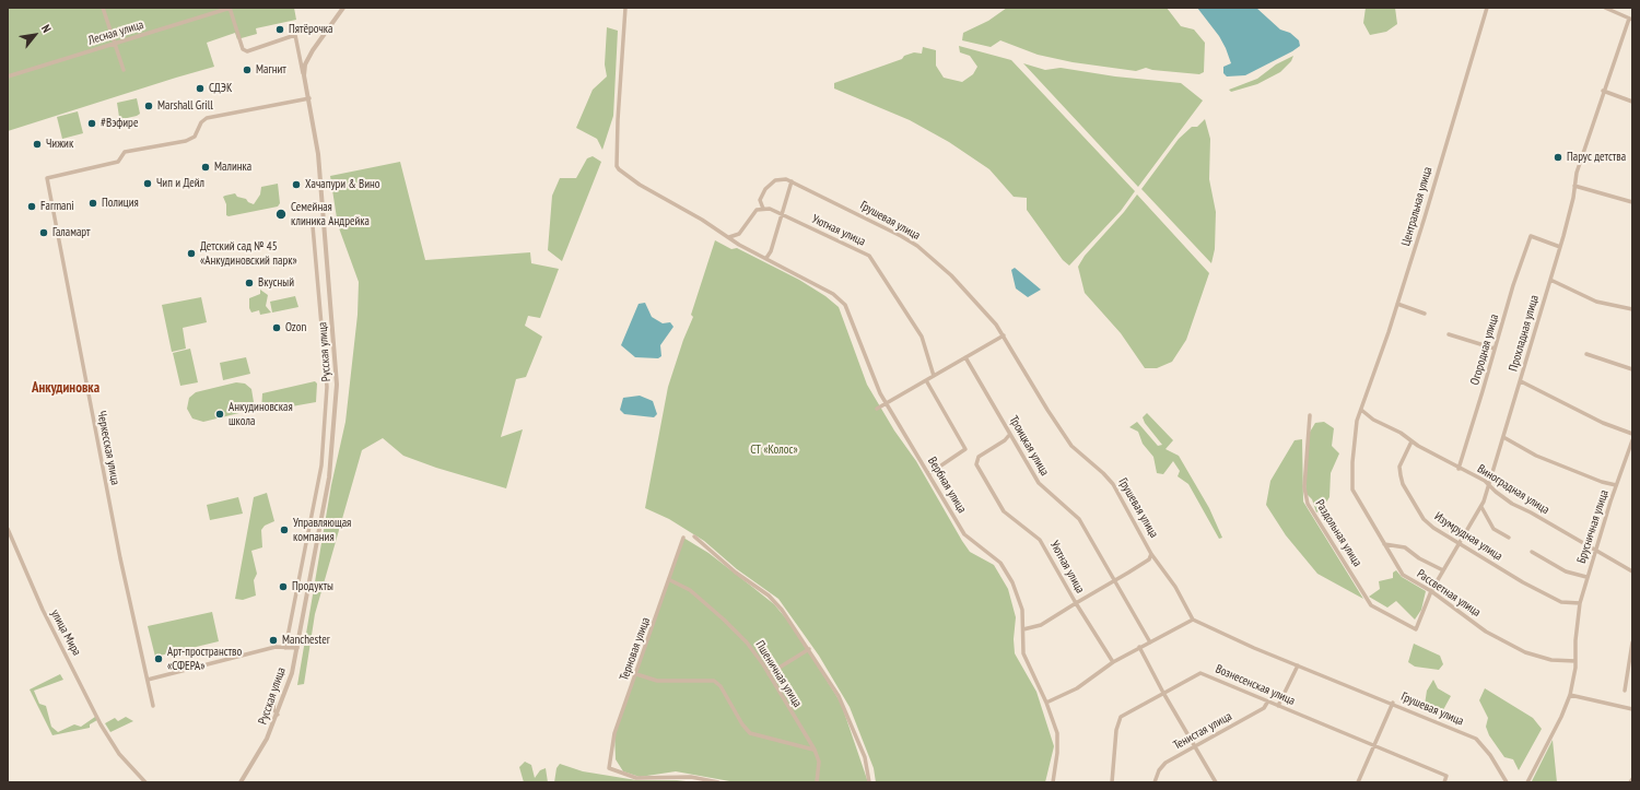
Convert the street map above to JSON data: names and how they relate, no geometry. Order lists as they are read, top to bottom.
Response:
{
  "streets": {
    "street": [
      "Лесная улица",
      "Центральная улица",
      "Грушевая улица",
      "Уютная улица",
      "Прохладная улица",
      "Огородная улица",
      "Русская улица",
      "Троицкая улица",
      "Черкесская улица",
      "Вербная улица",
      "Виноградная улица",
      "Брусничная улица",
      "Раздольная улица",
      "Изумрудная улица",
      "Рассветная улица",
      "улица Мира",
      "Терновая улица",
      "Пшеничная улица",
      "Вознесенская улица",
      "Тенистая улица"
    ]
  },
  "crossings": [
    ["Центральная улица", "Виноградная улица"],
    ["Центральная улица", "Рассветная улица"],
    ["Уютная улица", "Троицкая улица"],
    ["Прохладная улица", "Огородная улица"],
    ["Прохладная улица", "Виноградная улица"],
    ["Прохладная улица", "Раздольная улица"],
    ["Прохладная улица", "Изумрудная улица"],
    ["Прохладная улица", "Рассветная улица"],
    ["Огородная улица", "Виноградная улица"],
    ["Русская улица", "Черкесская улица"],
    ["Виноградная улица", "Брусничная улица"],
    ["Виноградная улица", "Изумрудная улица"],
    ["Виноградная улица", "Рассветная улица"],
    ["Брусничная улица", "Изумрудная улица"],
    ["Брусничная улица", "Рассветная улица"],
    ["Терновая улица", "Пшеничная улица"],
    ["Вознесенская улица", "Тенистая улица"]
  ],
  "districts": ["Анкудиновка"],
  "parks": ["СТ «Колос»"],
  "places": [
    "Пятёрочка",
    "Магнит",
    "СДЭК",
    "Marshall Grill",
    "#Вэфире",
    "Чижик",
    "Парус детства",
    "Малинка",
    "Чип и Дейл",
    "Хачапури & Вино",
    "Полиция",
    "Farmani",
    "Семейная клиника Андрейка",
    "Галамарт",
    "Детский сад № 45 «Анкудиновский парк»",
    "Вкусный",
    "Ozon",
    "Анкудиновская школа",
    "Управляющая компания",
    "Продукты",
    "Manchester",
    "Арт-пространство «СФЕРА»"
  ],
  "north": "top right"
}
